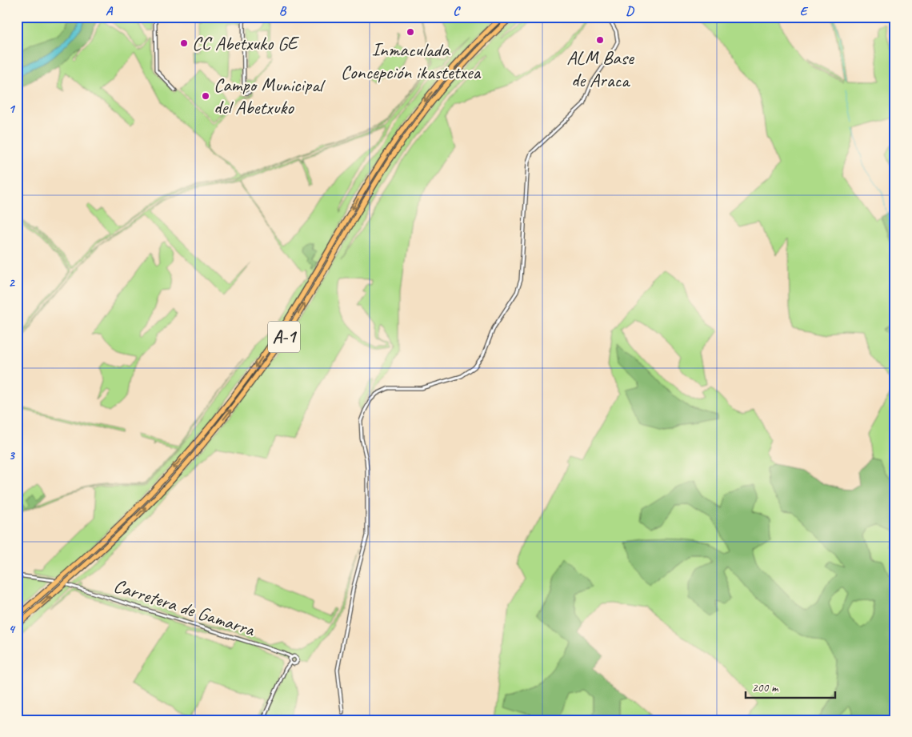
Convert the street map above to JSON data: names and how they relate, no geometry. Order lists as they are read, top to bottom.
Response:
{
  "streets": {
    "highway": ["A-1"],
    "street": ["Carretera de Gamarra"]
  },
  "places": [
    "Inmaculada Concepción ikastetxea",
    "ALM Base de Araca",
    "CC Abetxuko GE",
    "Campo Municipal del Abetxuko"
  ],
  "scale_bar": "200 m",
  "grid": {
    "columns": [
      "A",
      "B",
      "C",
      "D",
      "E"
    ],
    "rows": [
      "1",
      "2",
      "3",
      "4"
    ]
  }
}
